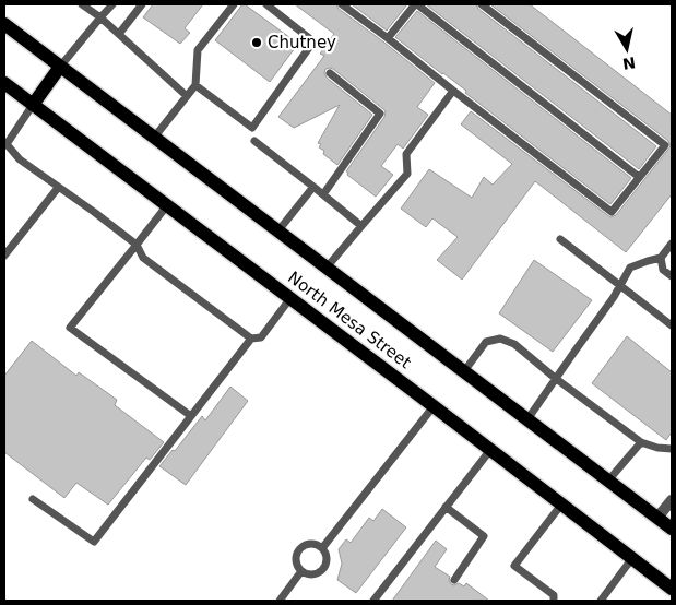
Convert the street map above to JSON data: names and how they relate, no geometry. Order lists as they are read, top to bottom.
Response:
{
  "streets": {
    "main road": ["North Mesa Street"]
  },
  "places": ["Chutney"],
  "north": "bottom"
}
